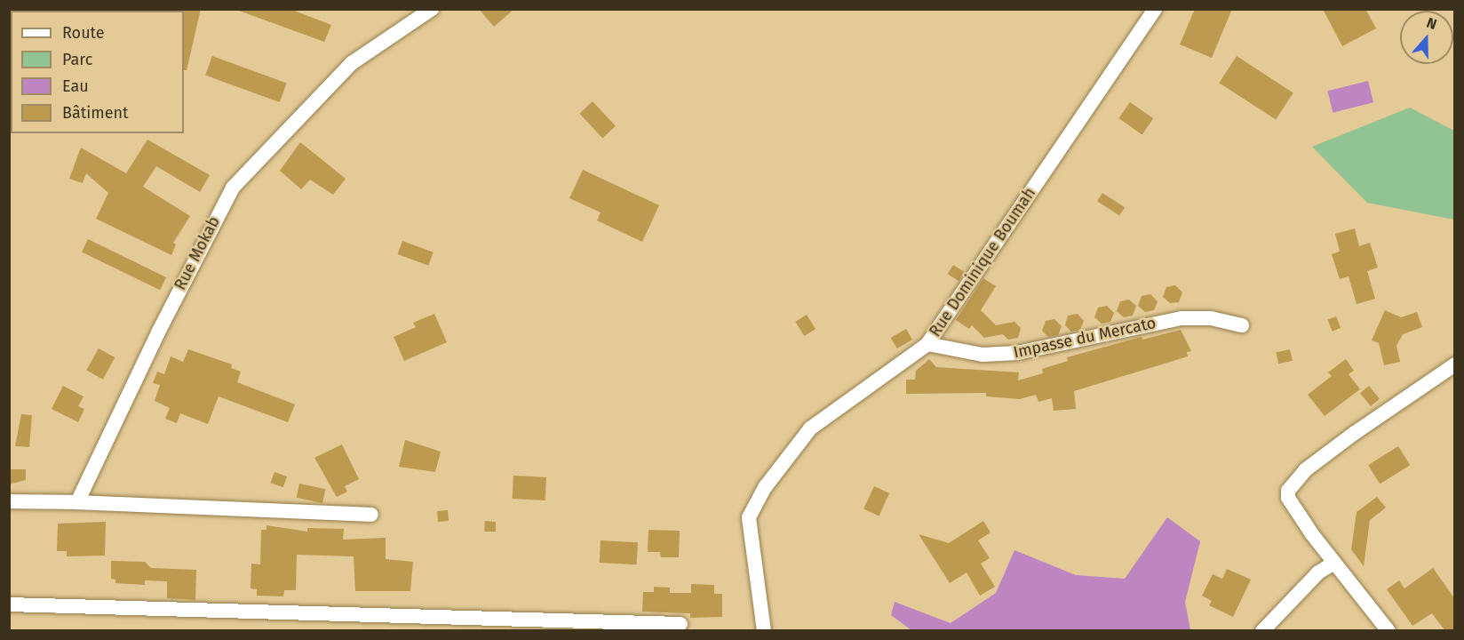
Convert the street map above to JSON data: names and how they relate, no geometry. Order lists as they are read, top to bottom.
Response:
{
  "streets": {
    "street": ["Rue Mokab", "Rue Dominique Boumah", "Impasse du Mercato"]
  },
  "crossings": [
    ["Rue Dominique Boumah", "Impasse du Mercato"]
  ],
  "legend": [
    "Route",
    "Parc",
    "Eau",
    "Bâtiment"
  ],
  "north": "top"
}
